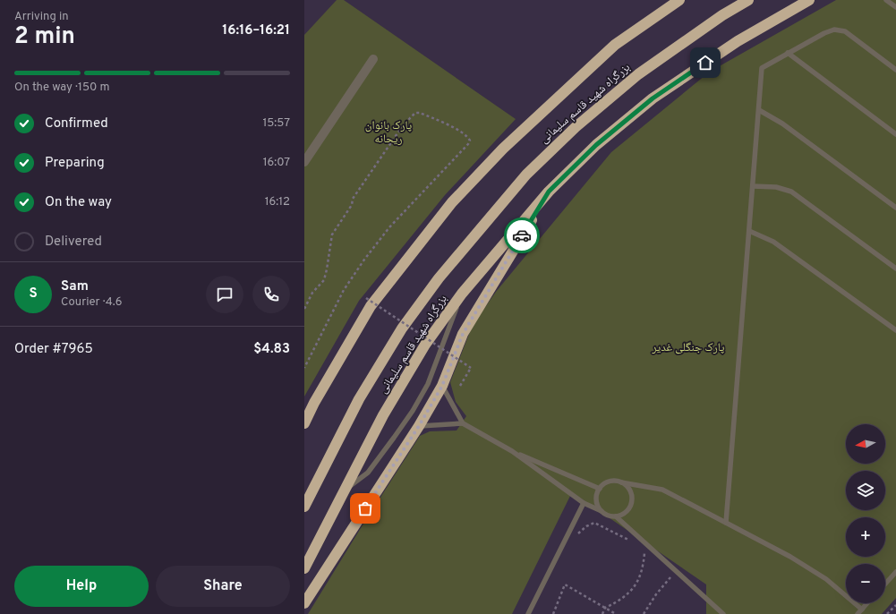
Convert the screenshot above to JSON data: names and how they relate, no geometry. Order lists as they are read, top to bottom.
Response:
{
  "streets": {
    "highway": ["بزرگراه شهید قاسم سلیمانی"]
  },
  "parks": ["پارک بانوان ریحانه", "پارک جنگلی غدیر"],
  "north": "left",
  "page": {
    "heading": ["2 min", "Arriving in", "16:16–16:21"],
    "panel": [
      "Sam",
      "Courier · 4.6",
      "Order #7965",
      "$4.83"
    ],
    "bar": "On the way · 150 m",
    "list": [
      ["Confirmed", "15:57"],
      ["Preparing", "16:07"],
      ["On the way", "16:12"],
      "Delivered"
    ],
    "round": "S",
    "map_buttons": ["+", "−"],
    "buttons": ["Help", "Share"]
  }
}
